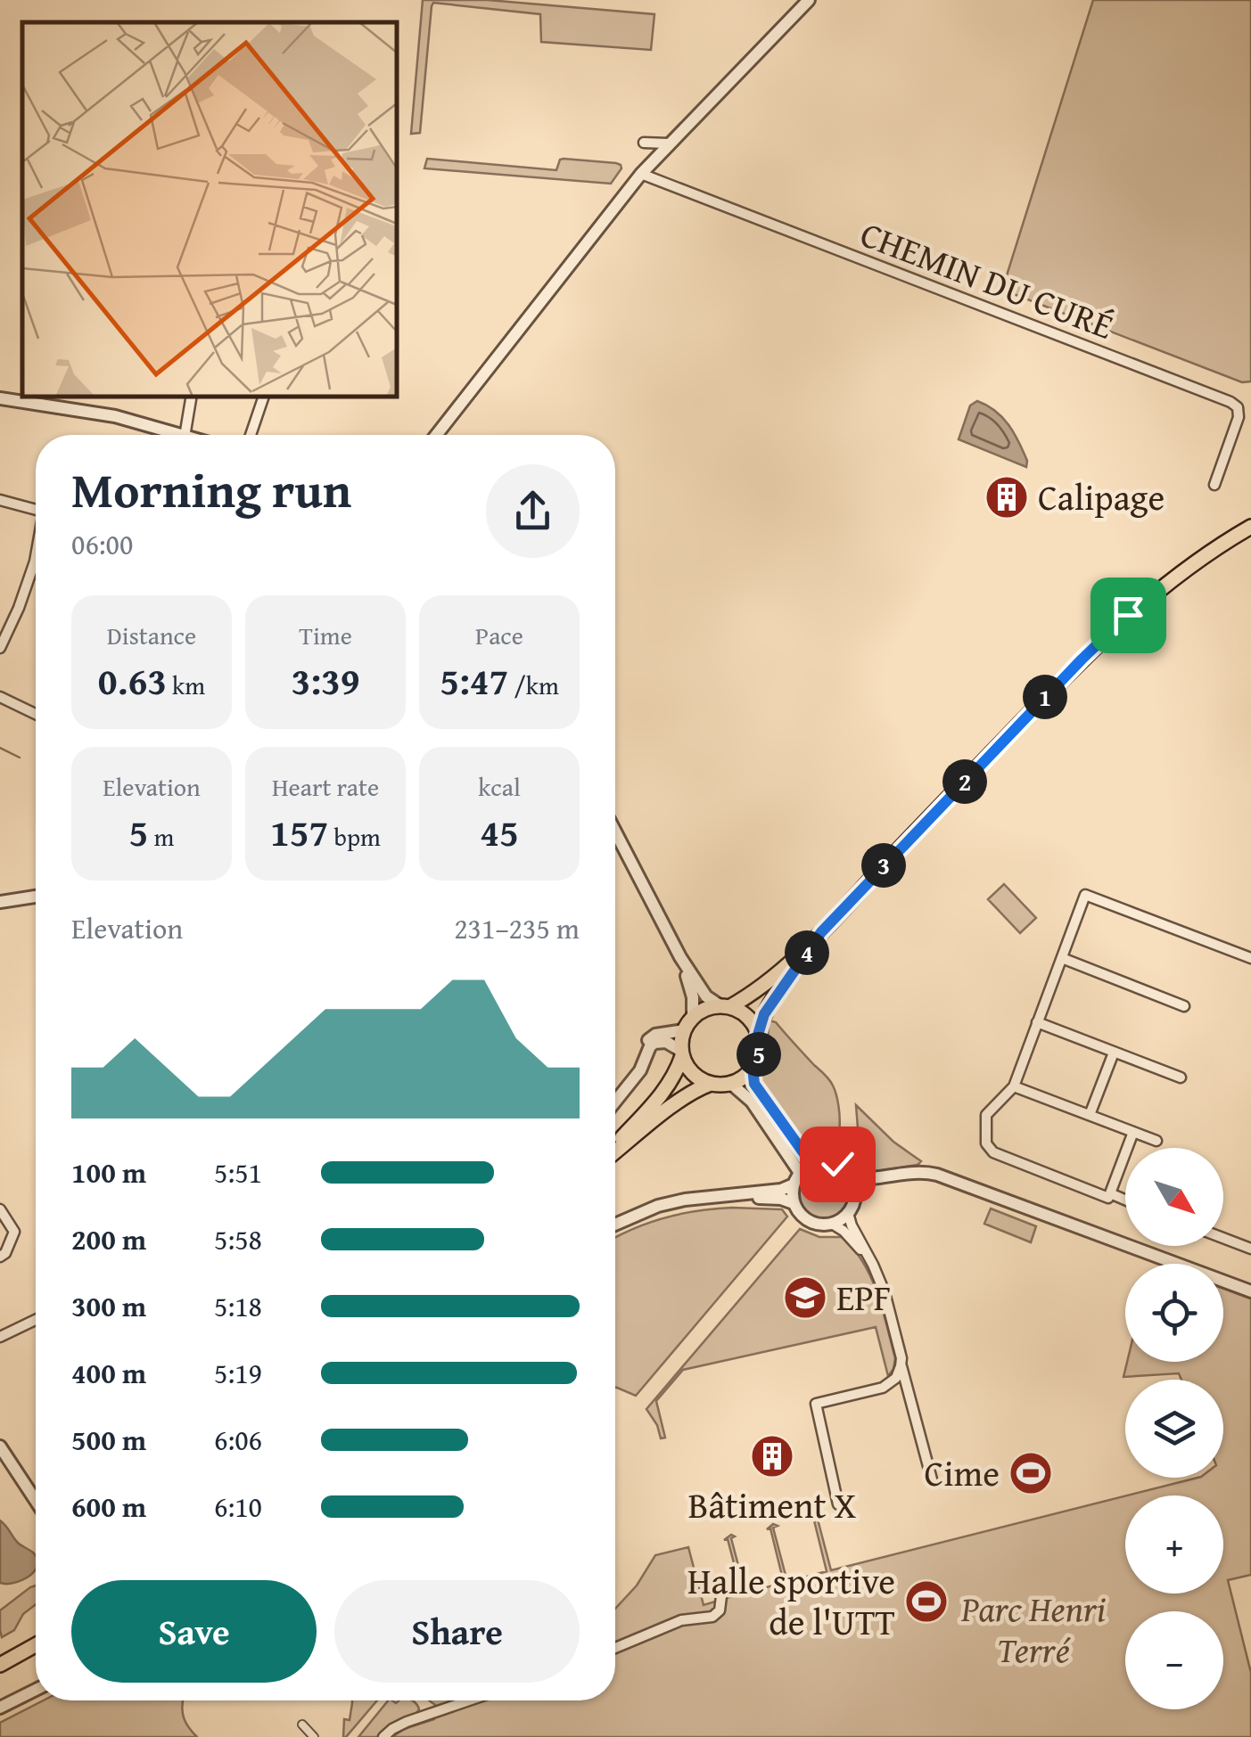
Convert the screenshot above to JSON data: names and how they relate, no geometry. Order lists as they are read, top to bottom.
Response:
{
  "streets": {
    "street": ["CHEMIN DU CURÉ"]
  },
  "parks": ["Parc Henri Terré"],
  "places": {
    "building": ["Calipage", "Bâtiment X"],
    "school or university": ["EPF"],
    "sports": ["Cime", "Halle sportive de l'UTT"]
  },
  "north": "bottom right",
  "page": {
    "heading": ["Morning run", "06:00"],
    "stats": [
      ["Distance", "0.63 km"],
      ["Time", "3:39"],
      ["Pace", "5:47 /km"],
      ["Elevation", "5 m"],
      ["Heart rate", "157 bpm"],
      ["kcal", "45"]
    ],
    "pins": [
      "1",
      "2",
      "3",
      "4",
      "5"
    ],
    "chart": ["Elevation", "231–235 m"],
    "list": [
      {
        "name": "100 m",
        "note": "5:51"
      },
      {
        "name": "200 m",
        "note": "5:58"
      },
      {
        "name": "300 m",
        "note": "5:18"
      },
      {
        "name": "400 m",
        "note": "5:19"
      },
      {
        "name": "500 m",
        "note": "6:06"
      },
      {
        "name": "600 m",
        "note": "6:10"
      }
    ],
    "map_buttons": ["+", "−"],
    "buttons": ["Save", "Share"]
  }
}
